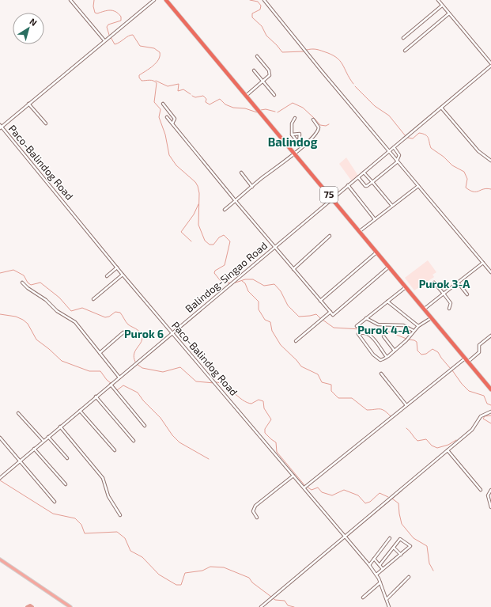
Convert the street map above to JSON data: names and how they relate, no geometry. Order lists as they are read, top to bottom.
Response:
{
  "streets": {
    "highway": ["75"],
    "street": ["Paco-Balindog Road", "Balindog-Singao Road"]
  },
  "crossings": [
    ["Paco-Balindog Road", "Balindog-Singao Road"],
    ["75", "Balindog-Singao Road"]
  ],
  "districts": [
    "Balindog",
    "Purok 3-A",
    "Purok 4-A",
    "Purok 6"
  ],
  "north": "top right"
}
